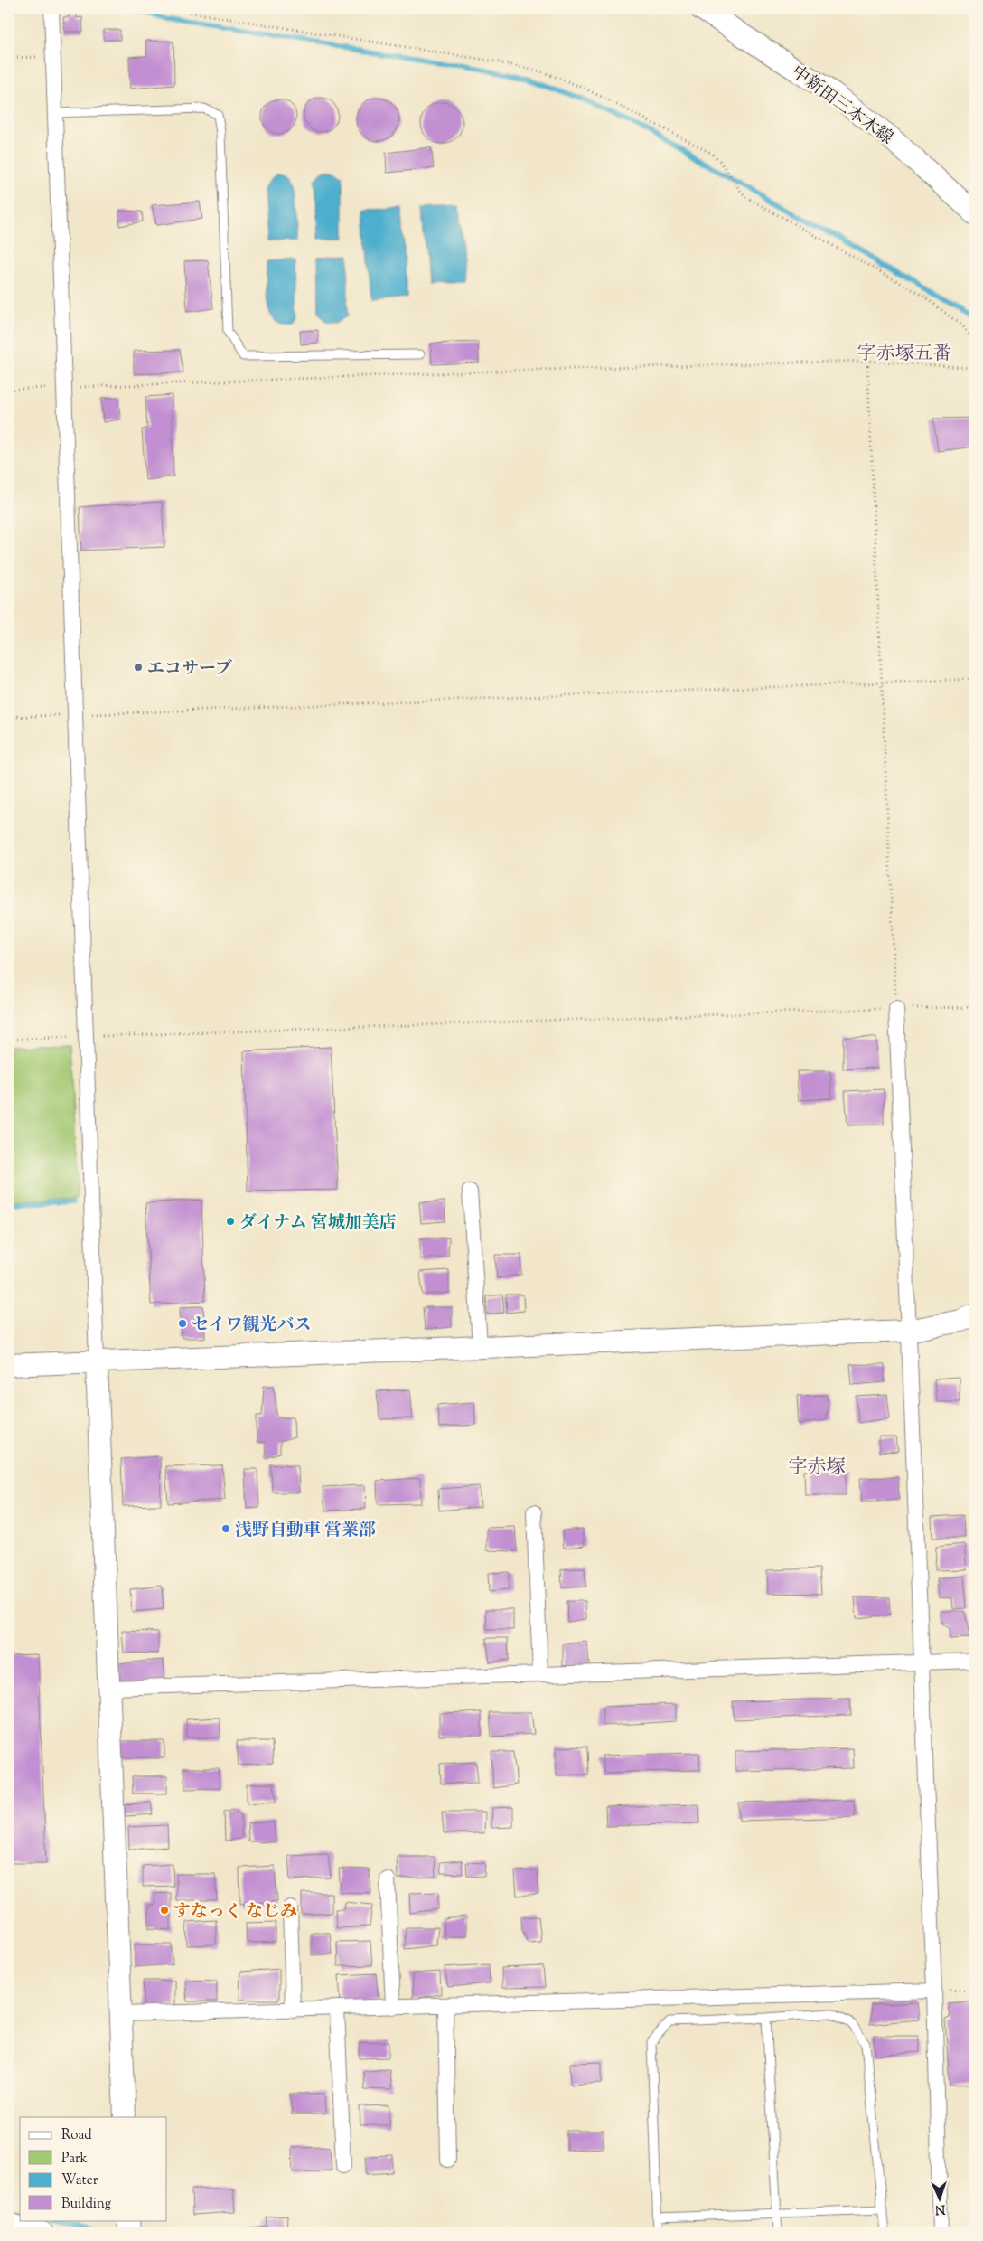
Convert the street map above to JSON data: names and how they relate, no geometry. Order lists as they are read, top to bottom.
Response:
{
  "streets": {
    "street": ["中新田三本木線"]
  },
  "districts": ["字赤塚五番", "字赤塚"],
  "places": [
    "エコサーブ",
    "ダイナム 宮城加美店",
    "セイワ観光バス",
    "浅野自動車 営業部",
    "すなっく なじみ"
  ],
  "legend": [
    "Road",
    "Park",
    "Water",
    "Building"
  ],
  "north": "bottom"
}
